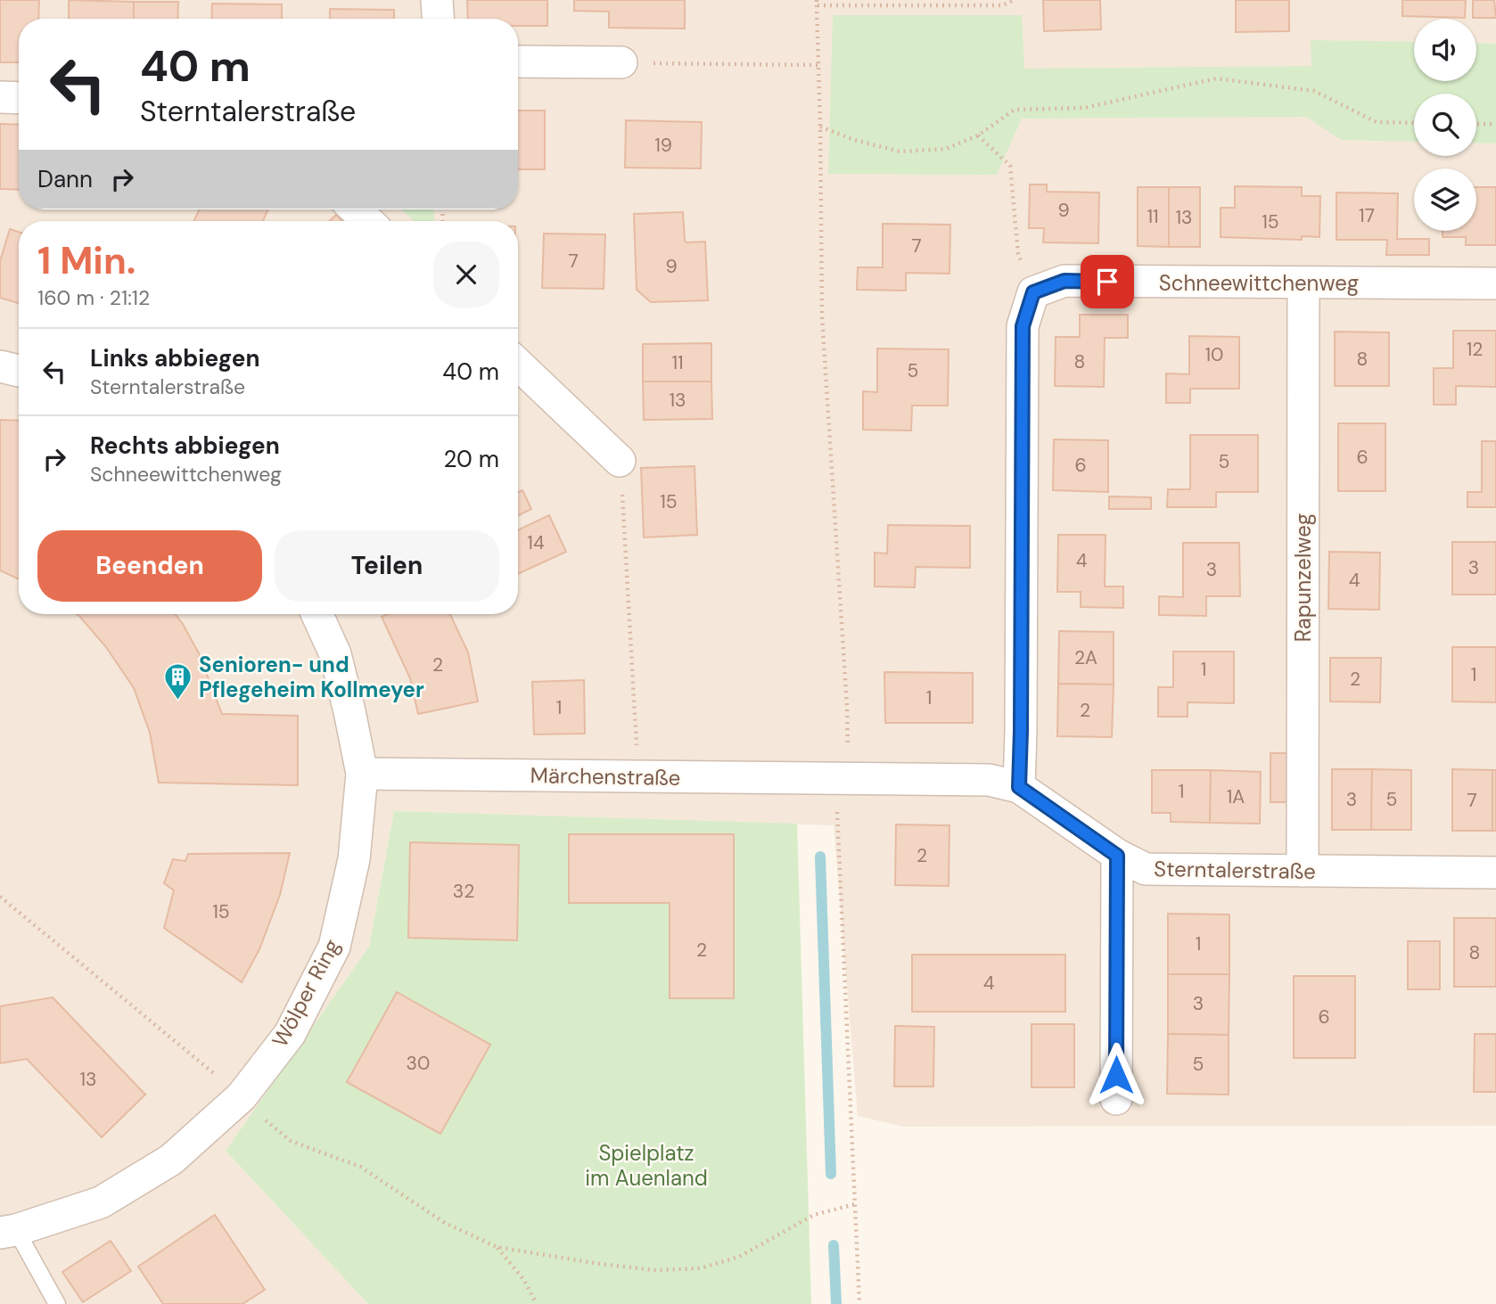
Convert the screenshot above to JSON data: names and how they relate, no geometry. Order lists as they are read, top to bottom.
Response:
{
  "streets": {
    "street": [
      "Schneewittchenweg",
      "Rapunzelweg",
      "Märchenstraße",
      "Sterntalerstraße",
      "Wölper Ring"
    ]
  },
  "crossings": [
    ["Schneewittchenweg", "Rapunzelweg"],
    ["Rapunzelweg", "Sterntalerstraße"],
    ["Märchenstraße", "Sterntalerstraße"],
    ["Märchenstraße", "Wölper Ring"]
  ],
  "parks": ["Spielplatz im Auenland"],
  "places": {
    "building": ["Senioren- und Pflegeheim Kollmeyer"]
  },
  "house_numbers": [
    "19",
    "9",
    "17",
    "11",
    "13",
    "15",
    "7",
    "7",
    "9",
    "12",
    "10",
    "8",
    "8",
    "11",
    "5",
    "13",
    "6",
    "5",
    "6",
    "15",
    "14",
    "4",
    "3",
    "3",
    "4",
    "2A",
    "2",
    "1",
    "1",
    "2",
    "1",
    "1",
    "2",
    "1",
    "1A",
    "3",
    "5",
    "7",
    "2",
    "32",
    "15",
    "1",
    "2",
    "8",
    "4",
    "3",
    "6",
    "30",
    "5",
    "13"
  ],
  "page": {
    "turn": ["40 m", "Sterntalerstraße"],
    "then": "Dann",
    "heading": ["1 Min.", "160 m · 21:12"],
    "list": [
      {
        "name": "Links abbiegen",
        "note": "Sterntalerstraße",
        "value": "40 m"
      },
      {
        "name": "Rechts abbiegen",
        "note": "Schneewittchenweg",
        "value": "20 m"
      }
    ],
    "buttons": ["Beenden", "Teilen"]
  }
}
